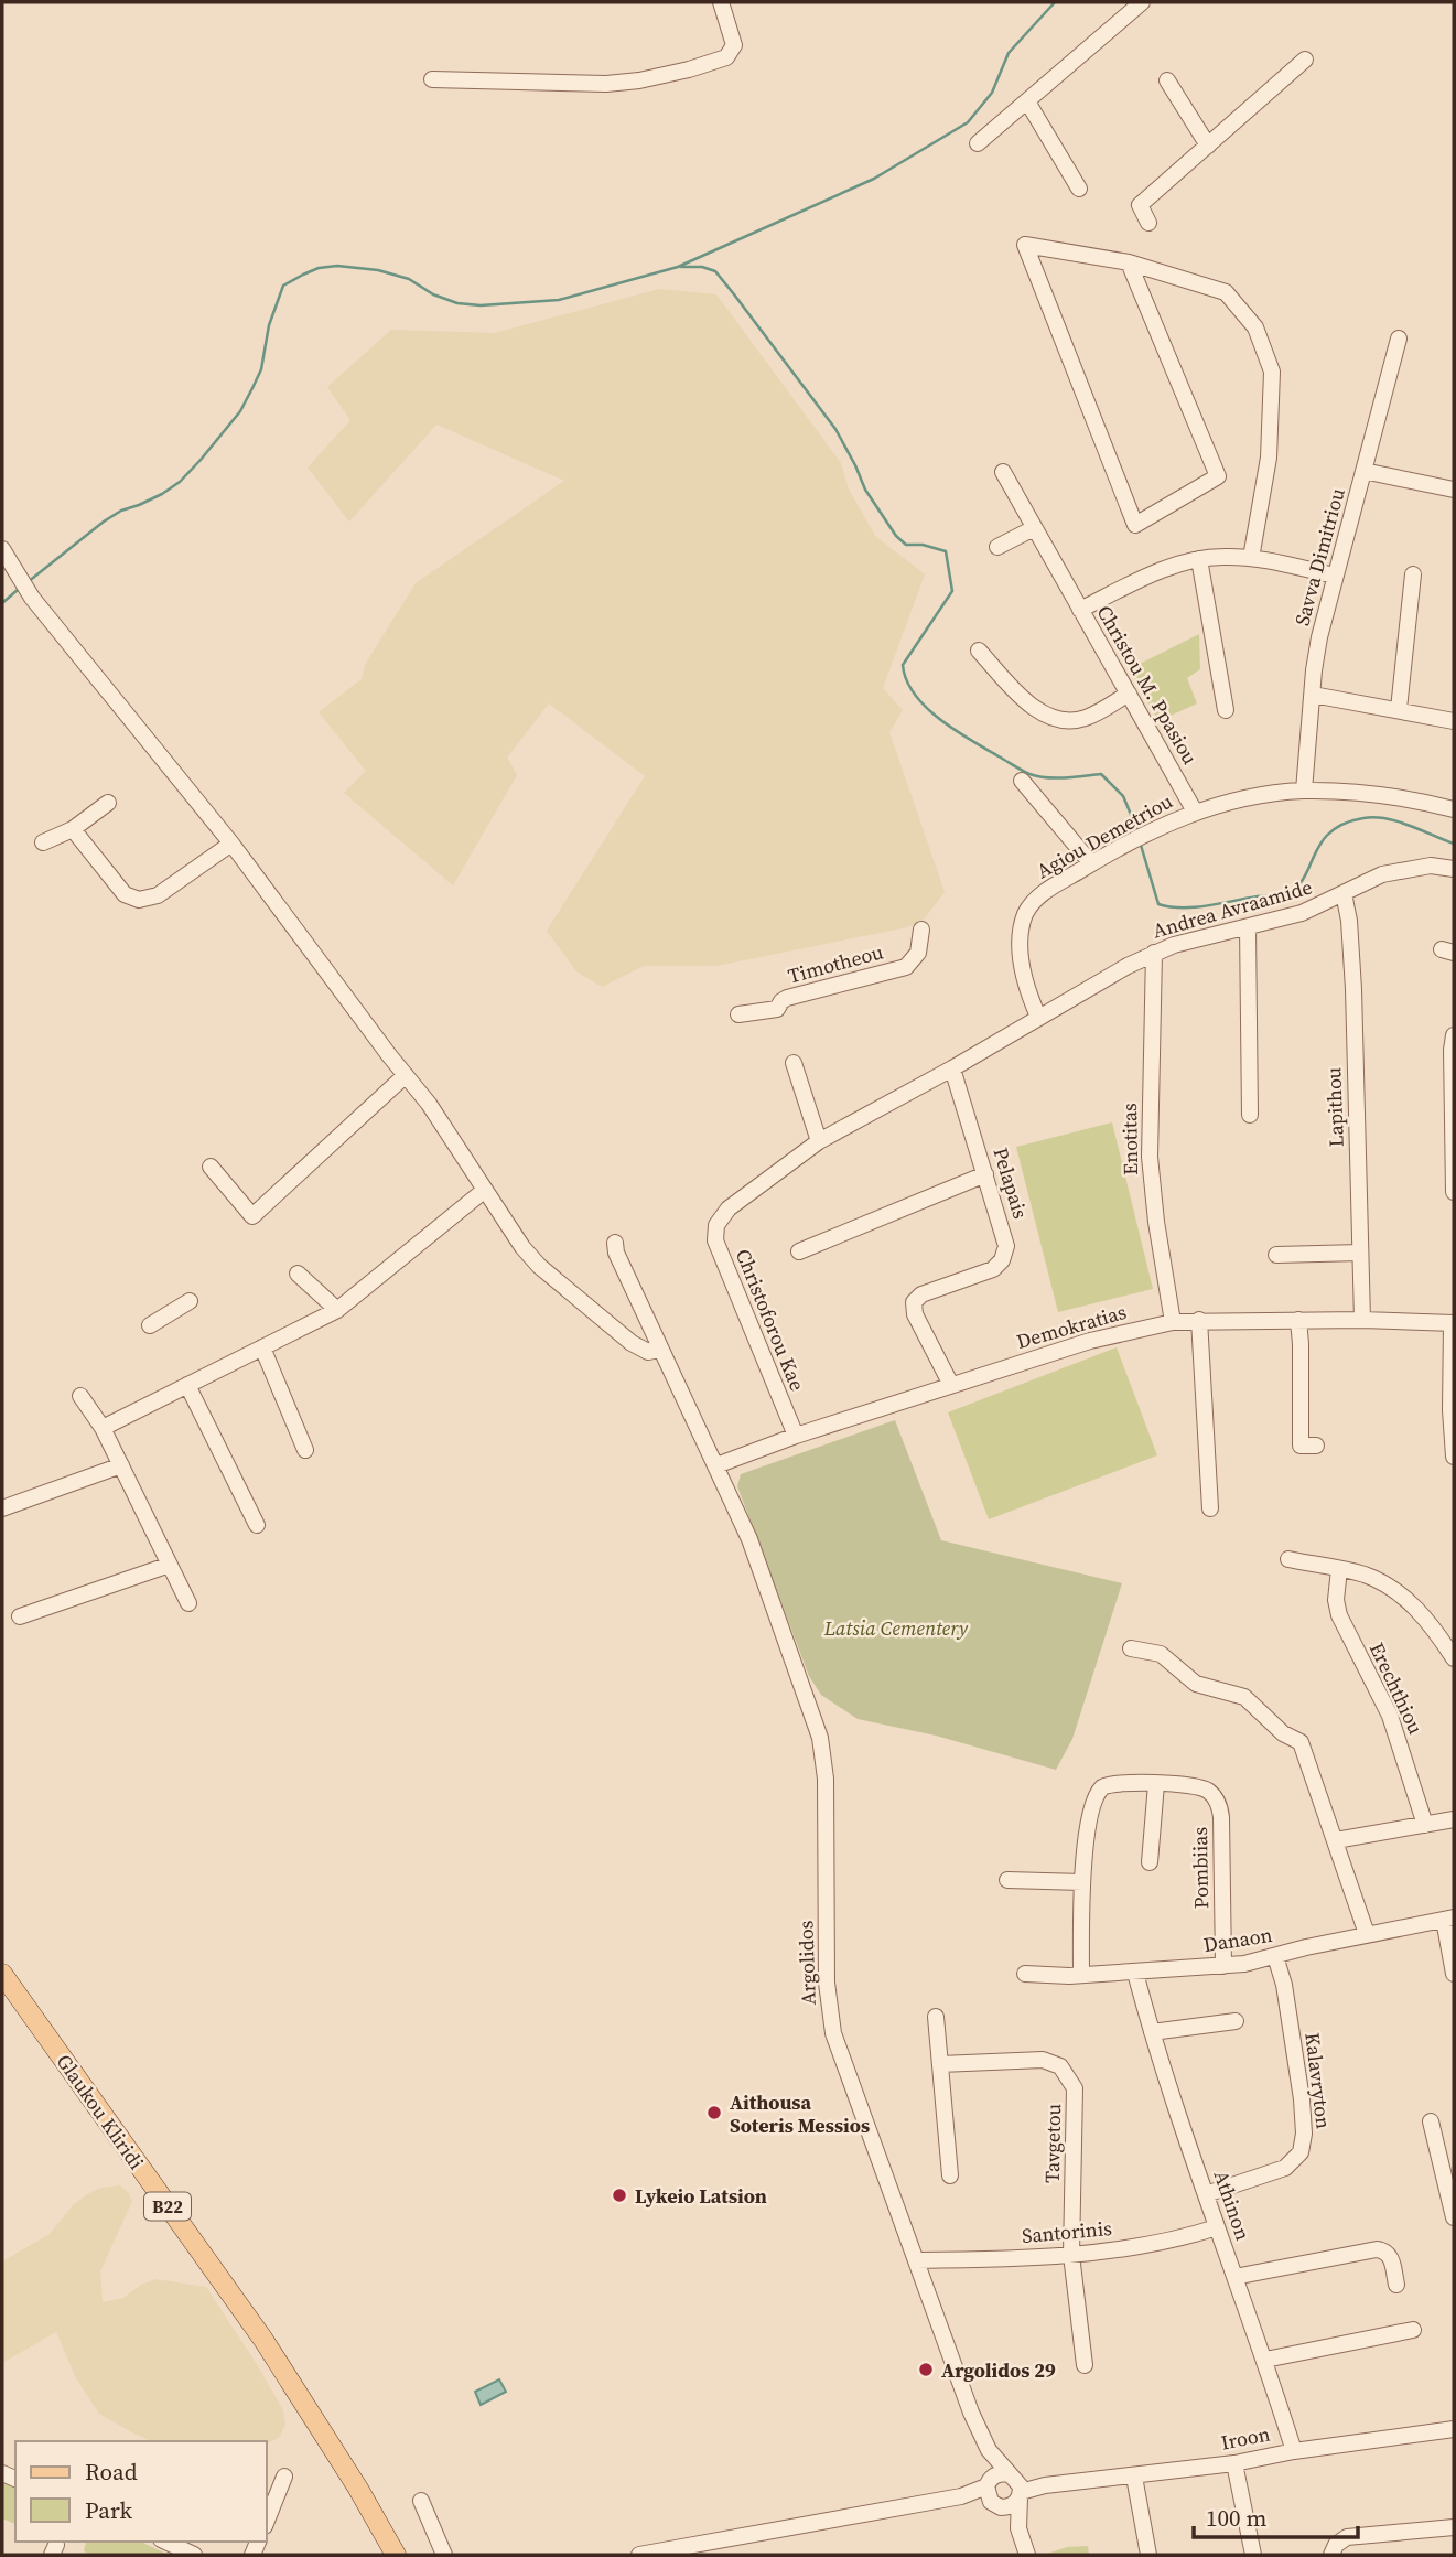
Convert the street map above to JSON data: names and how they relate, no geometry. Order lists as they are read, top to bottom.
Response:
{
  "streets": {
    "main road": ["Glaukou Kliridi", "B22"],
    "street": [
      "Savva Dimitriou",
      "Christou M. Ppasiou",
      "Agiou Demetriou",
      "Andrea Avraamide",
      "Timotheou",
      "Lapithou",
      "Enotitas",
      "Pelapais",
      "Christoforou Kae",
      "Demokratias",
      "Erechthiou",
      "Pombiias",
      "Danaon",
      "Argolidos",
      "Kalavryton",
      "Tavgetou",
      "Athinon",
      "Santorinis",
      "Iroon"
    ]
  },
  "crossings": [
    ["Savva Dimitriou", "Agiou Demetriou"],
    ["Christou M. Ppasiou", "Agiou Demetriou"],
    ["Agiou Demetriou", "Andrea Avraamide"],
    ["Andrea Avraamide", "Lapithou"],
    ["Andrea Avraamide", "Enotitas"],
    ["Andrea Avraamide", "Pelapais"],
    ["Andrea Avraamide", "Christoforou Kae"],
    ["Lapithou", "Demokratias"],
    ["Enotitas", "Demokratias"],
    ["Pelapais", "Christoforou Kae"],
    ["Pelapais", "Demokratias"],
    ["Christoforou Kae", "Demokratias"],
    ["Demokratias", "Argolidos"],
    ["Pombiias", "Danaon"],
    ["Danaon", "Kalavryton"],
    ["Danaon", "Athinon"],
    ["Argolidos", "Santorinis"],
    ["Argolidos", "Iroon"],
    ["Kalavryton", "Athinon"],
    ["Tavgetou", "Santorinis"],
    ["Athinon", "Santorinis"],
    ["Athinon", "Iroon"]
  ],
  "parks": ["Latsia Cementery"],
  "places": ["Aithousa Soteris Messios", "Lykeio Latsion", "Argolidos 29"],
  "legend": ["Road", "Park"],
  "scale_bar": "100 m"
}
